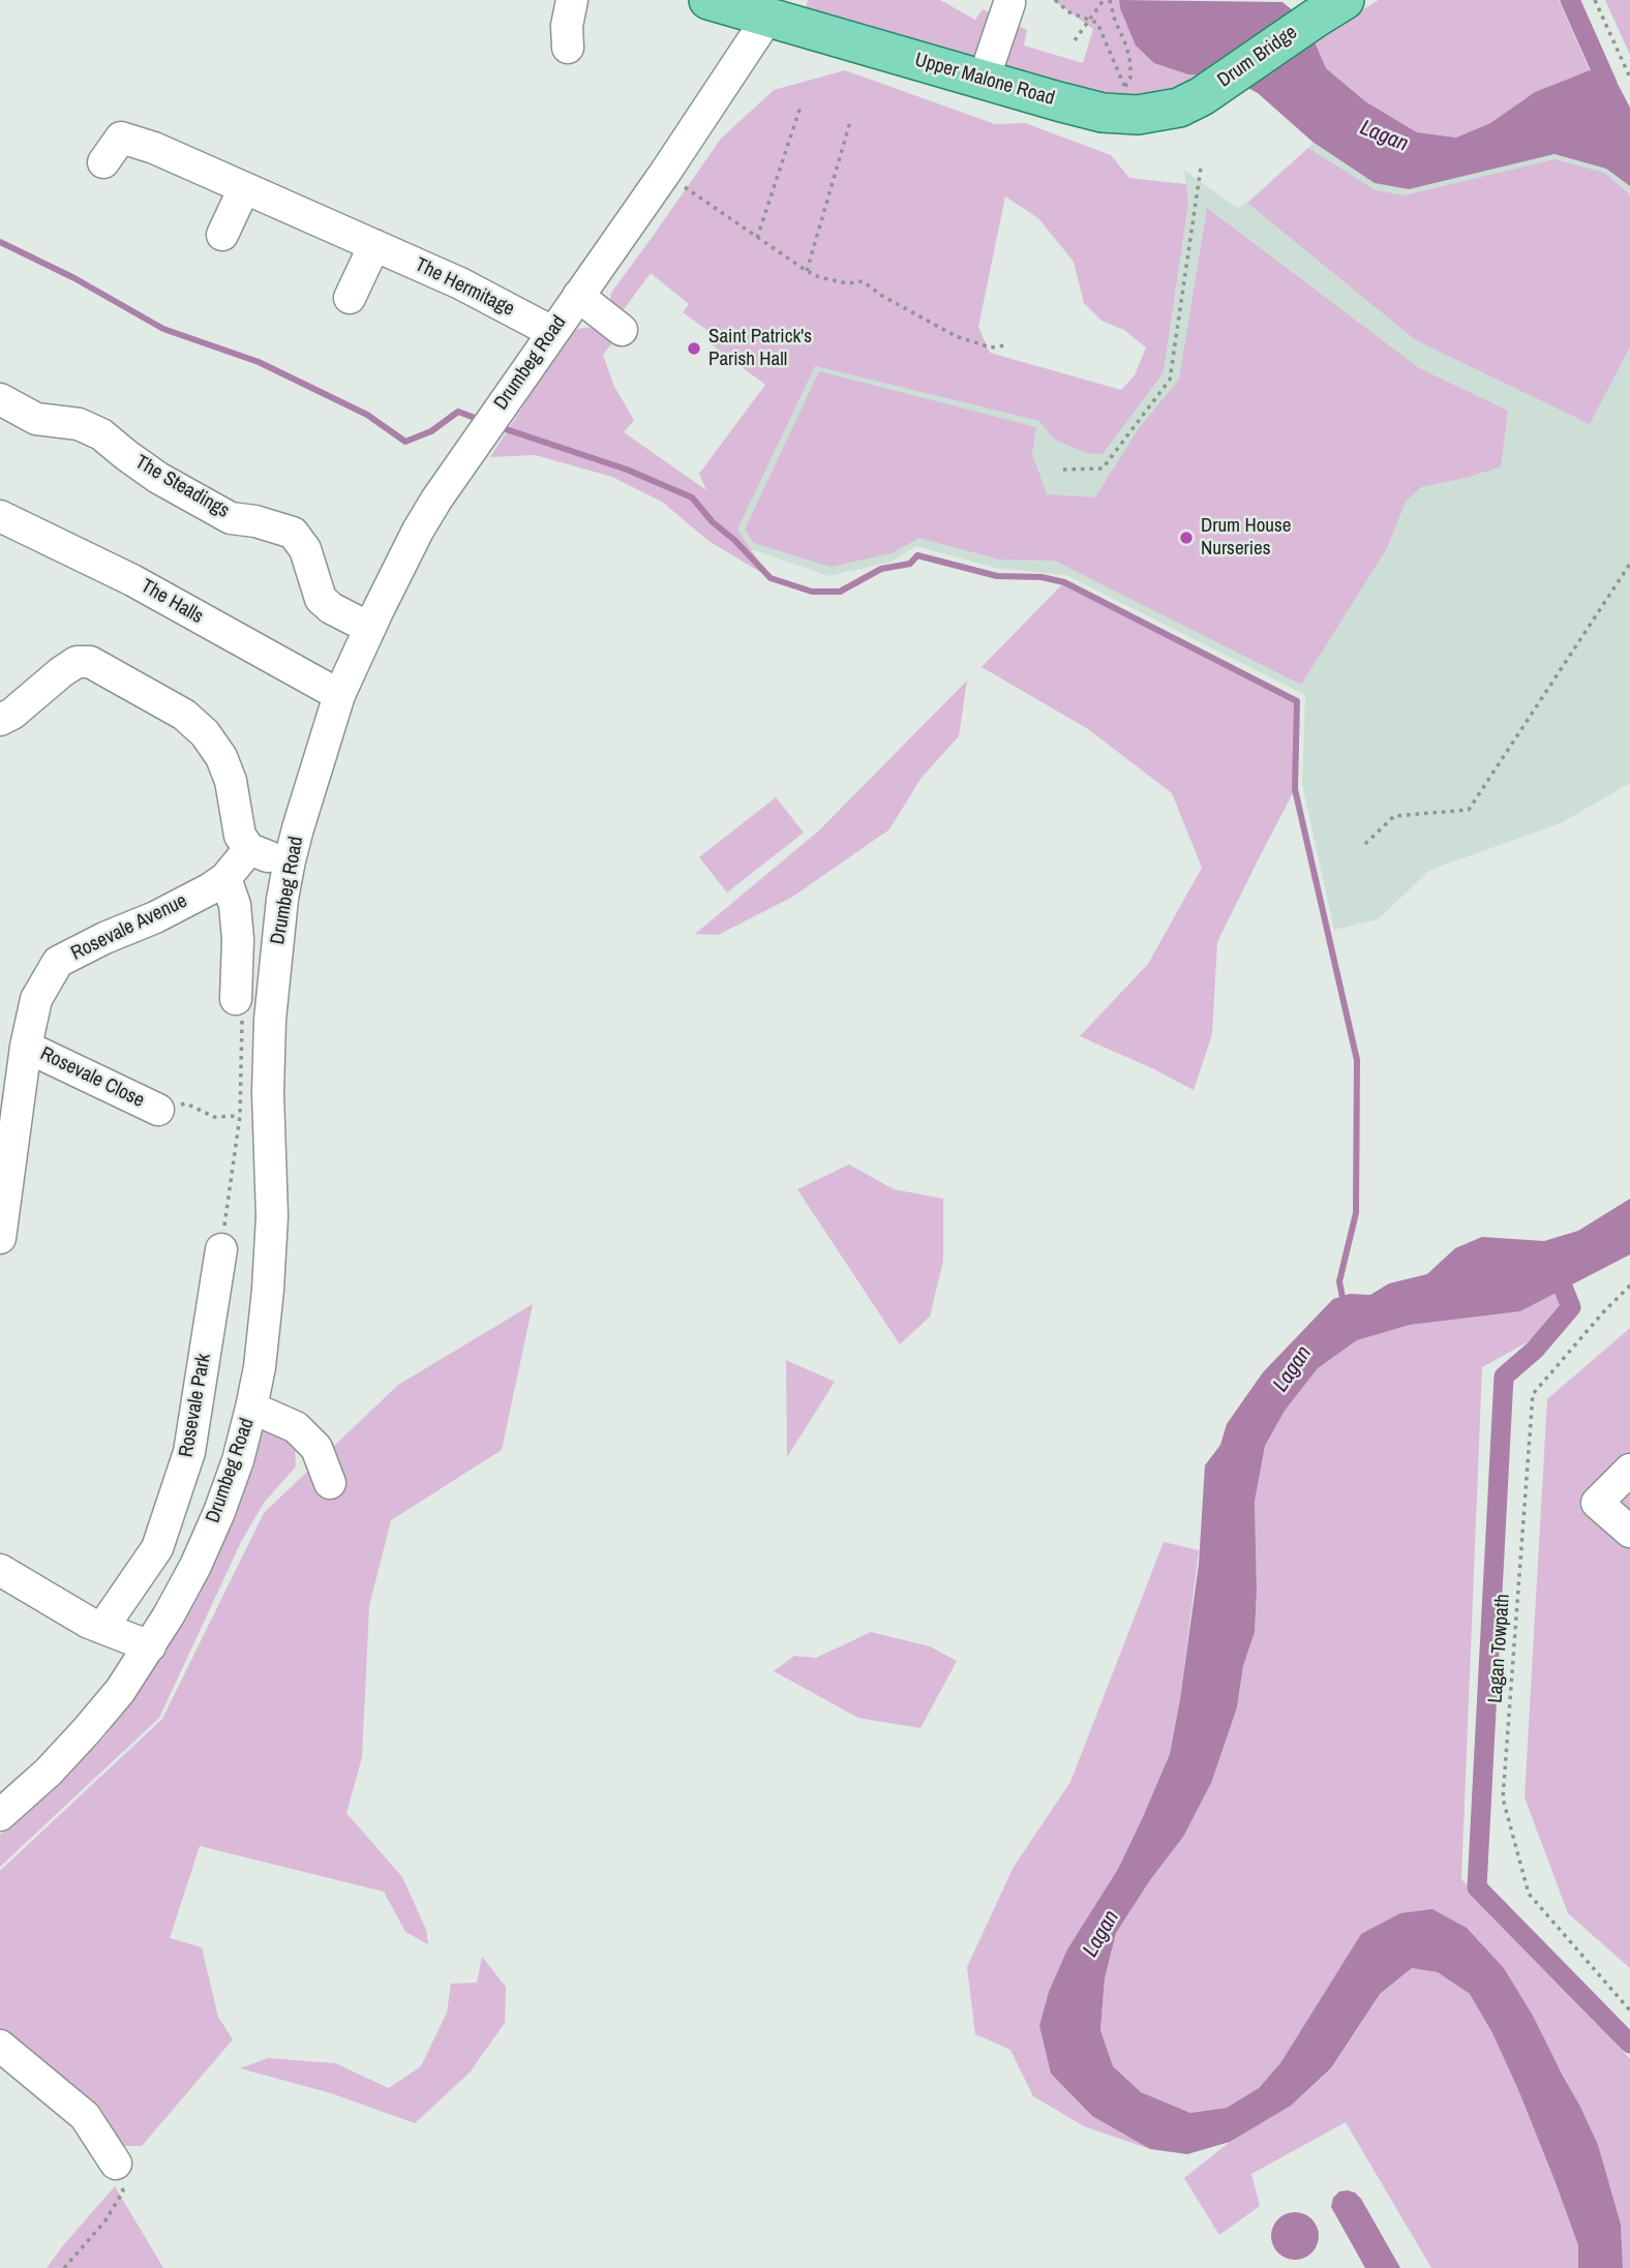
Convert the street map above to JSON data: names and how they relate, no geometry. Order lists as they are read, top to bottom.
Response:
{
  "streets": {
    "main road": ["Drum Bridge", "Upper Malone Road"],
    "street": [
      "The Hermitage",
      "Drumbeg Road",
      "The Steadings",
      "The Halls",
      "Rosevale Avenue",
      "Rosevale Close",
      "Rosevale Park"
    ],
    "path": ["Lagan Towpath"]
  },
  "crossings": [
    ["Drum Bridge", "Upper Malone Road"],
    ["Upper Malone Road", "Drumbeg Road"],
    ["The Hermitage", "Drumbeg Road"],
    ["Drumbeg Road", "The Steadings"],
    ["Drumbeg Road", "The Halls"],
    ["Rosevale Avenue", "Rosevale Close"]
  ],
  "water": ["Lagan"],
  "places": ["Saint Patrick's Parish Hall", "Drum House Nurseries"]
}
